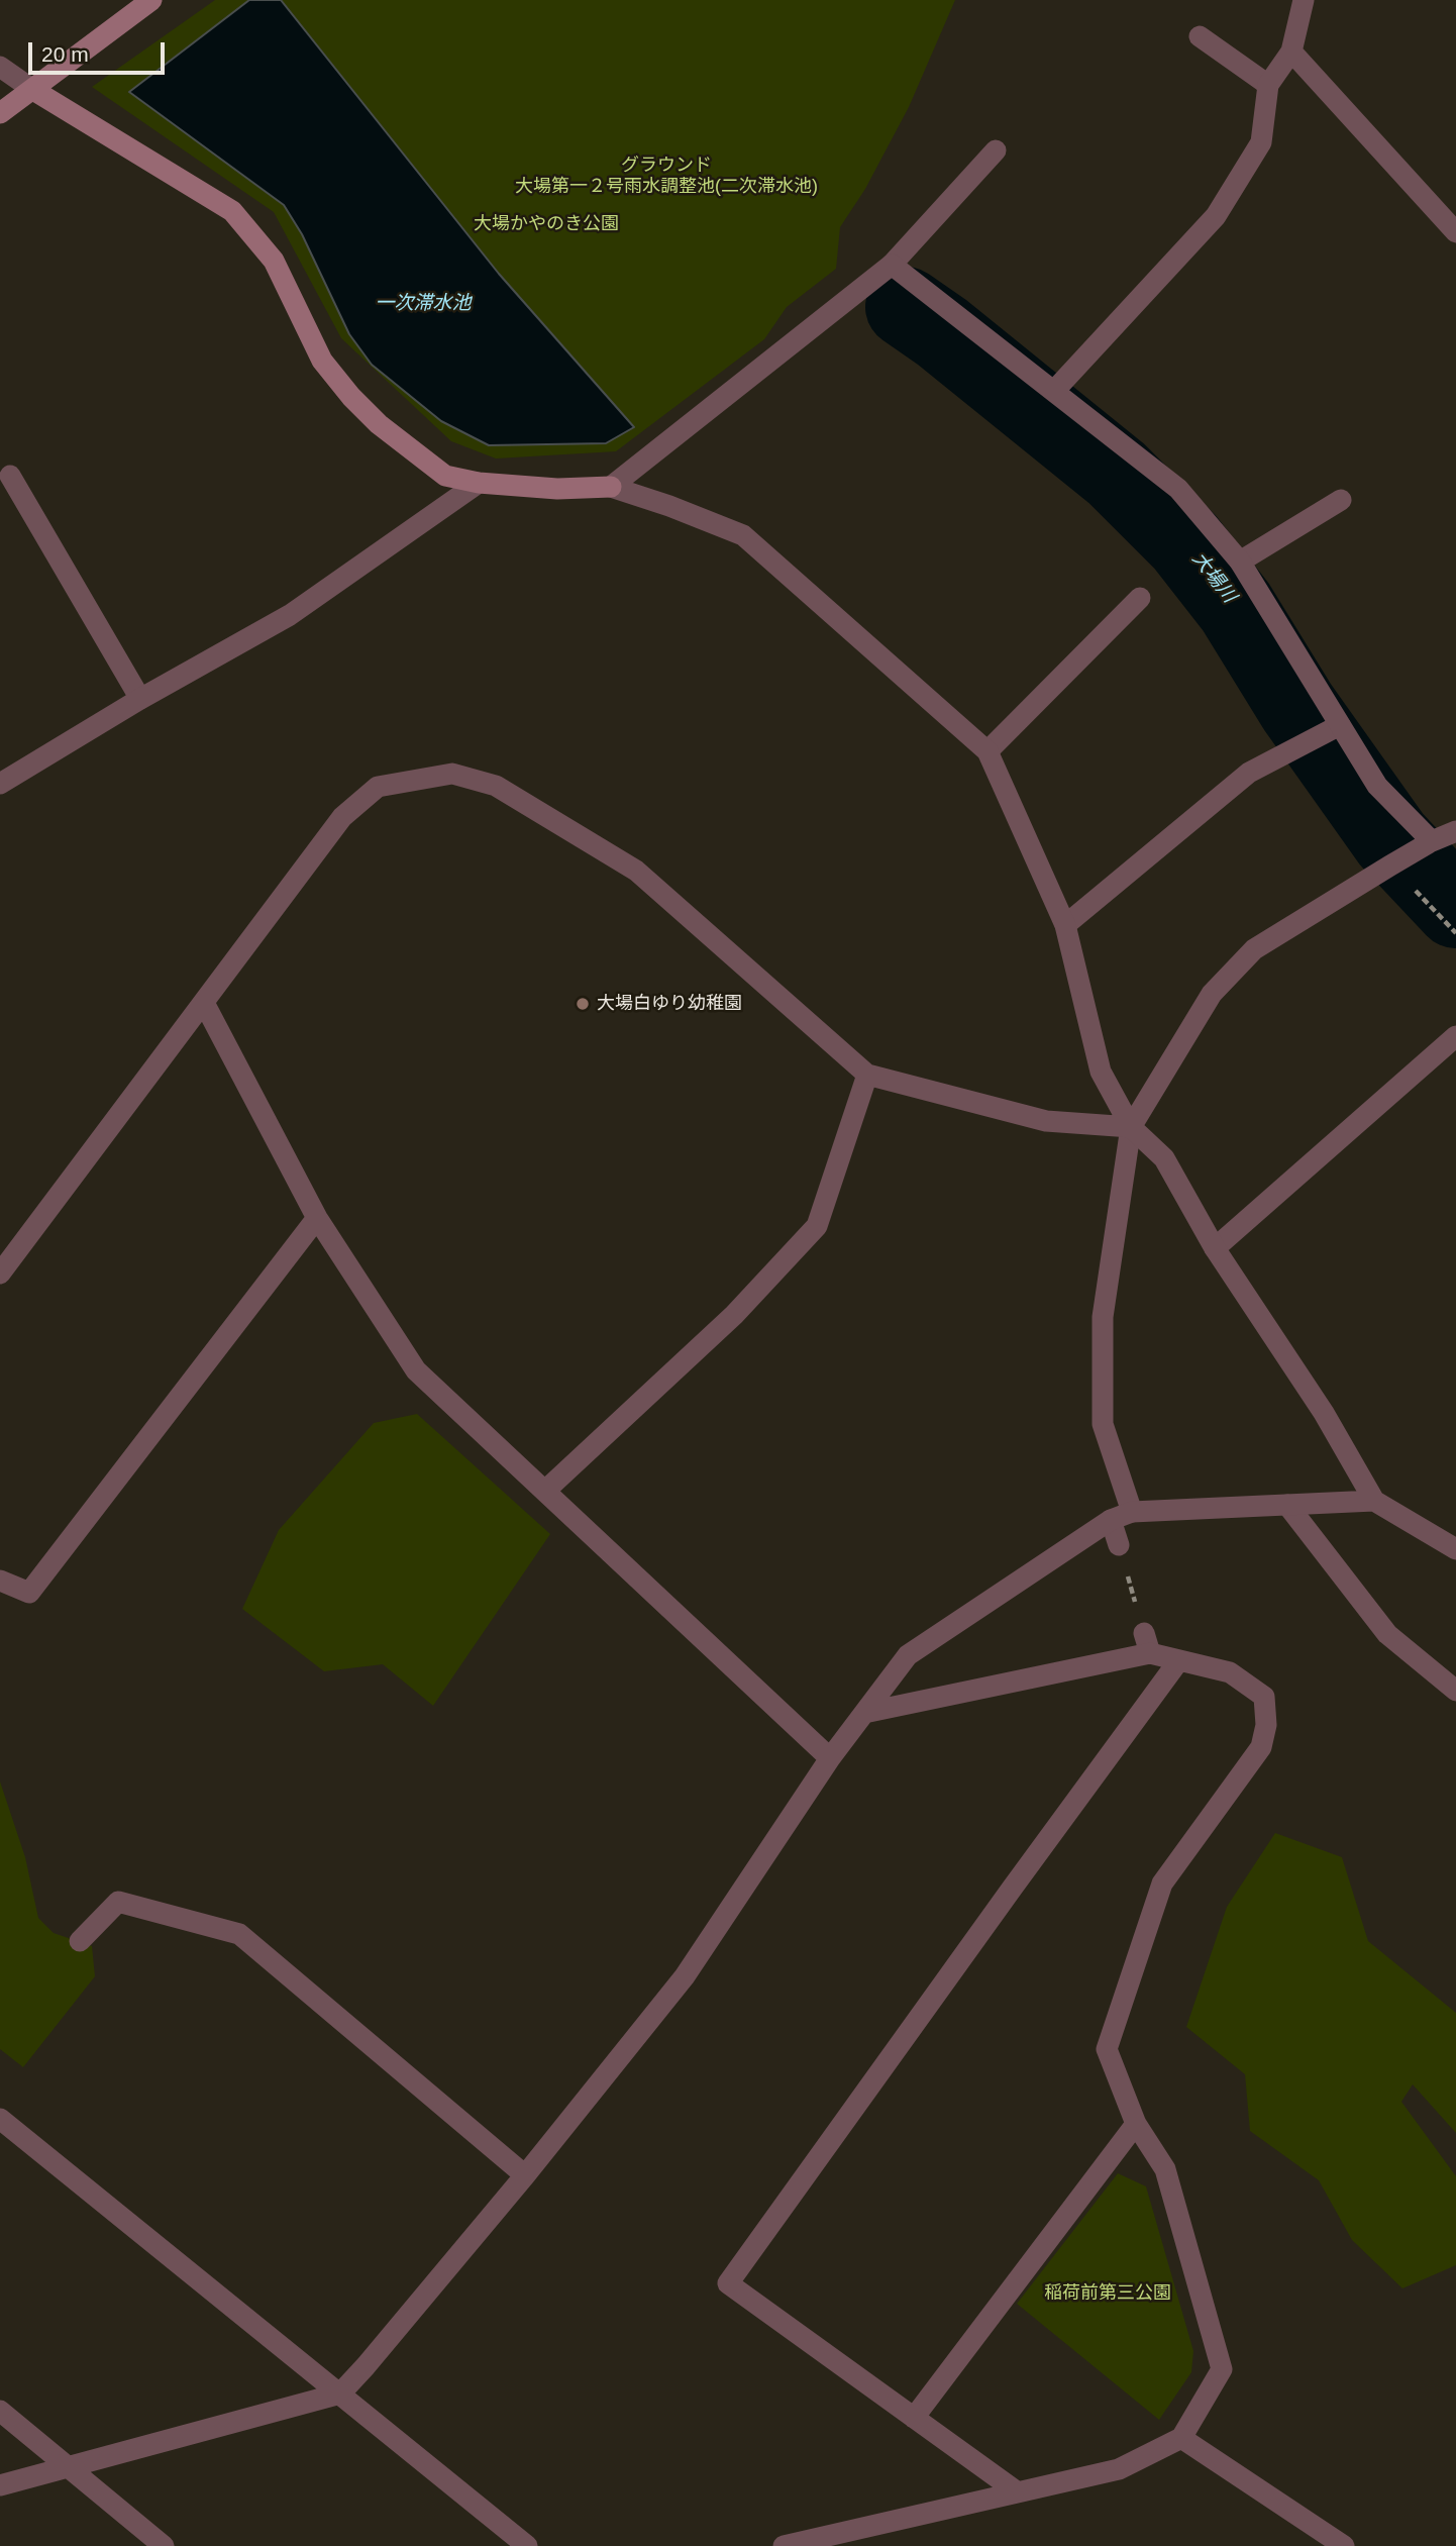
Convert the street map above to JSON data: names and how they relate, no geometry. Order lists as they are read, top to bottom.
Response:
{
  "water": ["一次滞水池", "大場川"],
  "parks": ["グラウンド 大場第一２号雨水調整池(二次滞水池)", "大場かやのき公園", "稲荷前第三公園"],
  "places": ["大場白ゆり幼稚園"],
  "scale_bar": "20 m"
}
